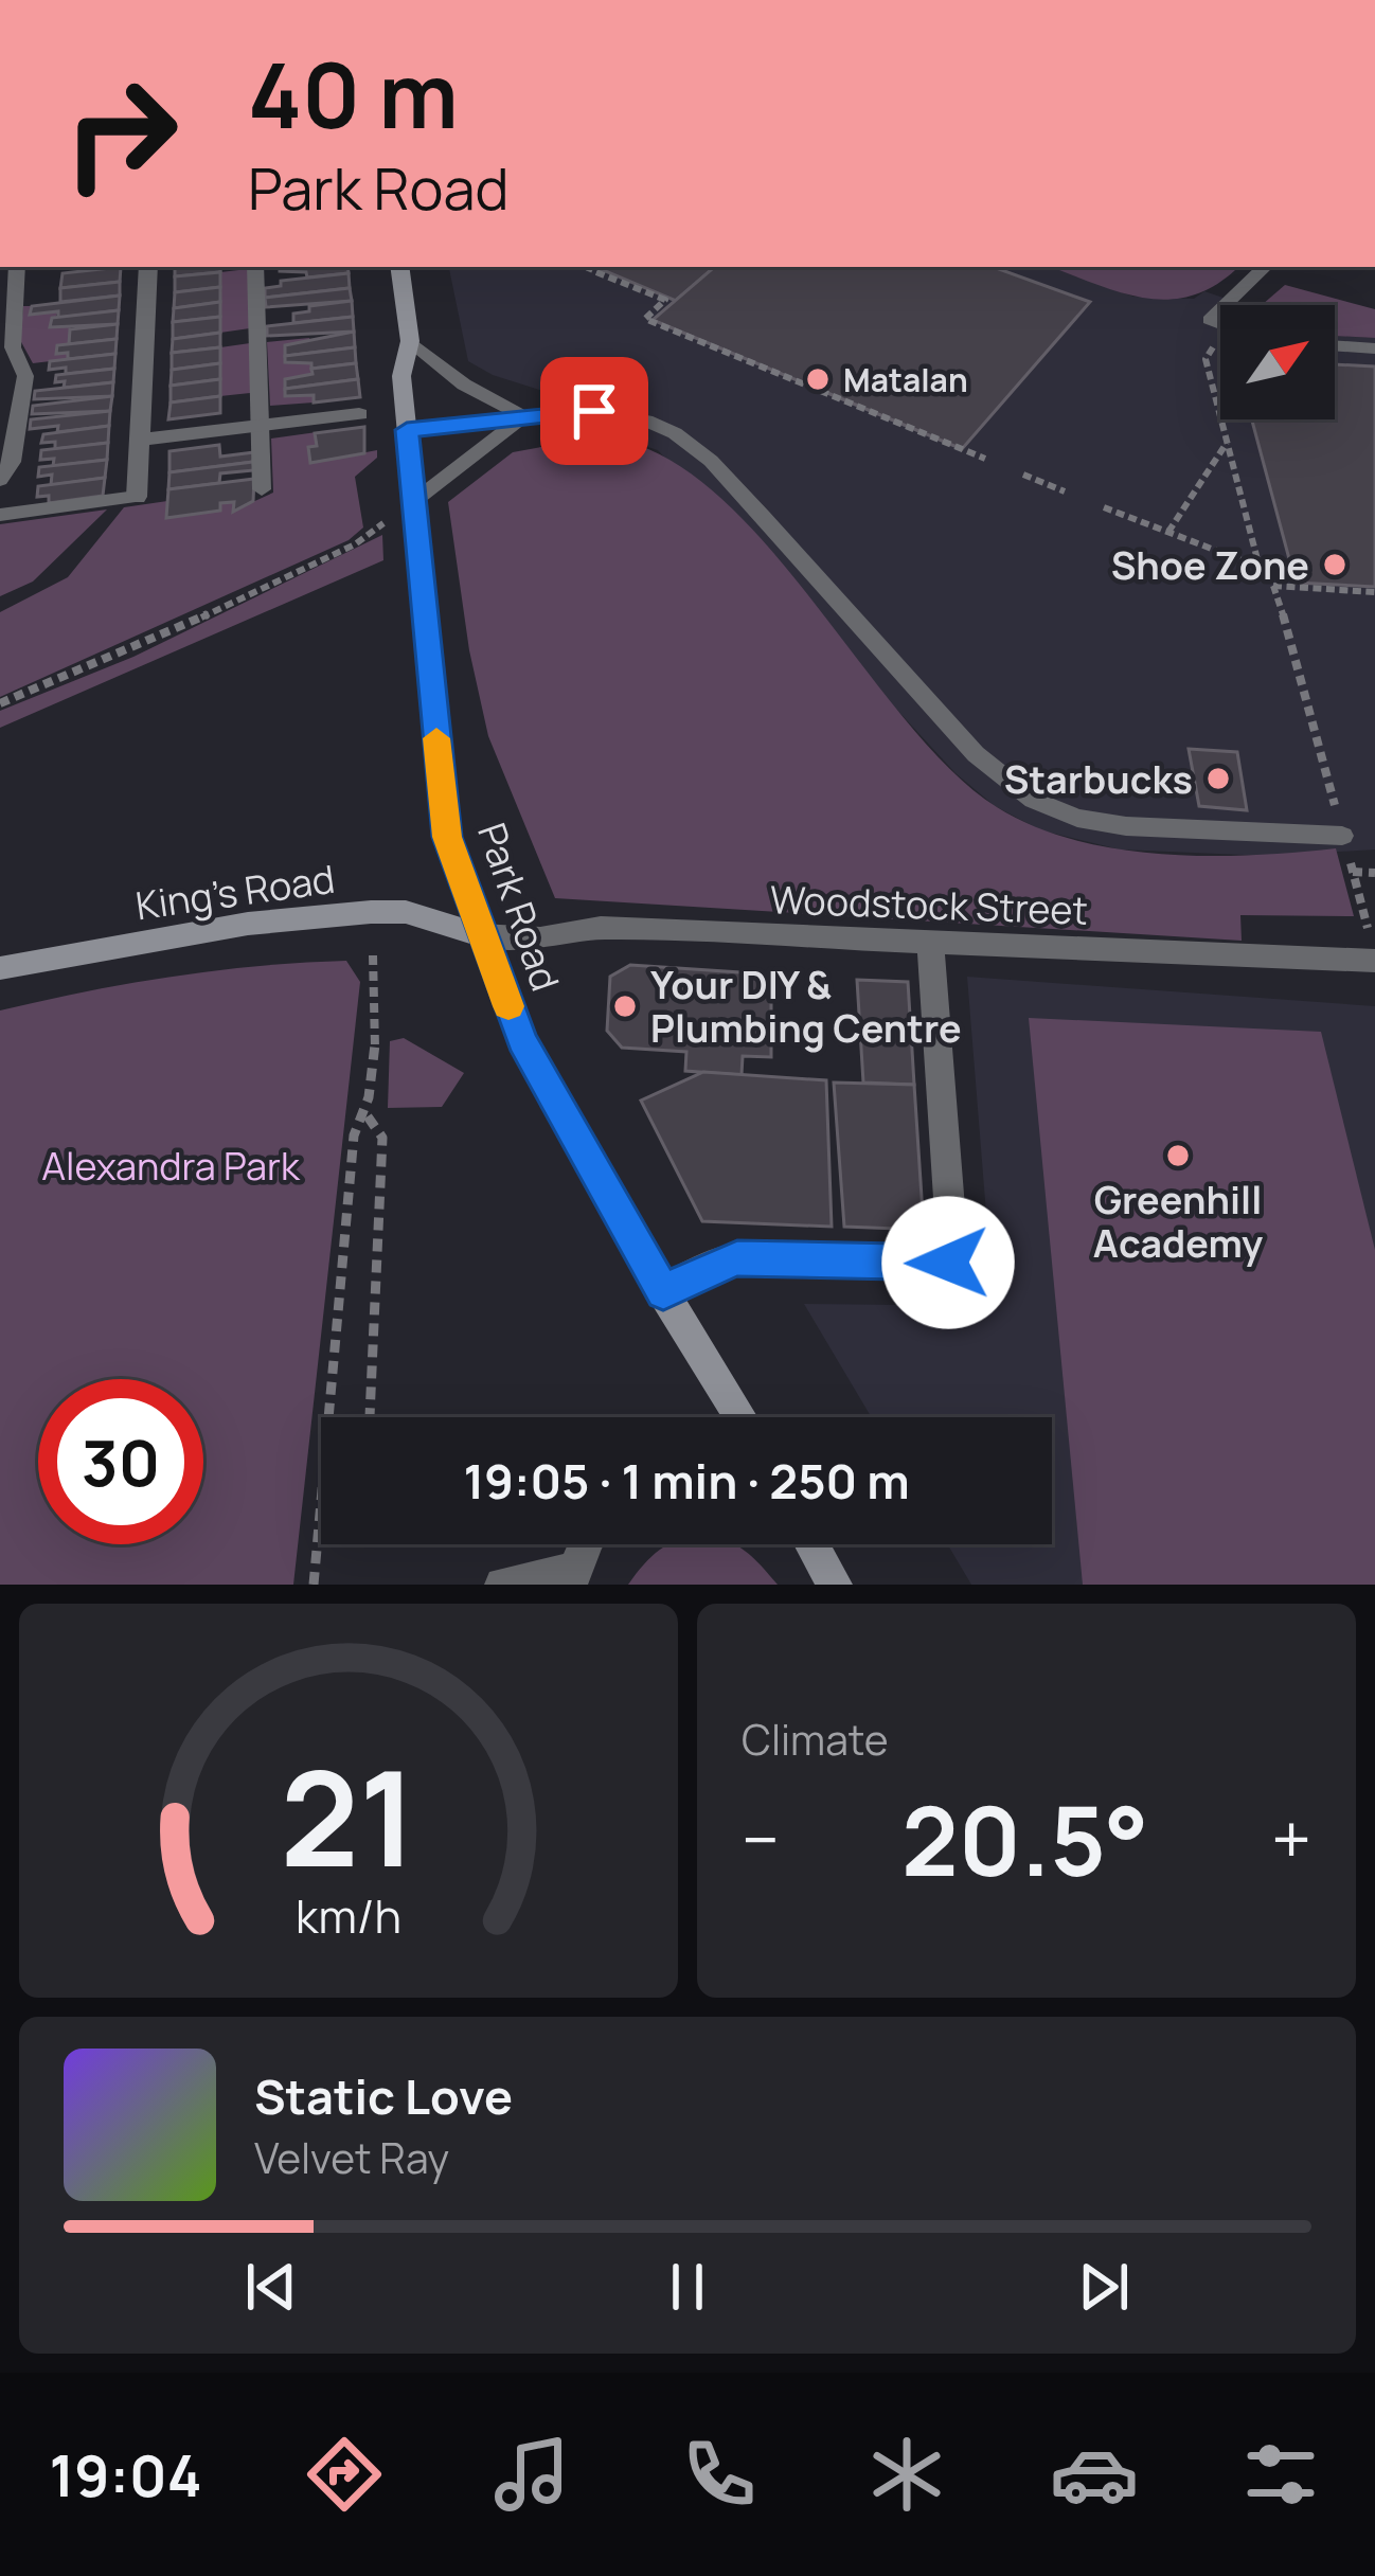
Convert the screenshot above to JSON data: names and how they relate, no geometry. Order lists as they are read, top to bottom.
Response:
{
  "streets": {
    "street": ["King's Road", "Woodstock Street", "Park Road"]
  },
  "crossings": [
    ["King's Road", "Woodstock Street"],
    ["King's Road", "Park Road"],
    ["Woodstock Street", "Park Road"]
  ],
  "parks": ["Alexandra Park"],
  "places": [
    "Matalan",
    "Shoe Zone",
    "Starbucks",
    "Your DIY & Plumbing Centre",
    "Greenhill Academy"
  ],
  "north": "top right",
  "page": {
    "turn": ["40 m", "Park Road"],
    "limit": "30",
    "trip": "19:05 · 1 min · 250 m",
    "tile": "Climate",
    "heat": ["−", "20.5°", "+"],
    "song": ["Static Love", "Velvet Ray"],
    "tabs": "19:04",
    "gauge": ["21", "km/h"]
  }
}
